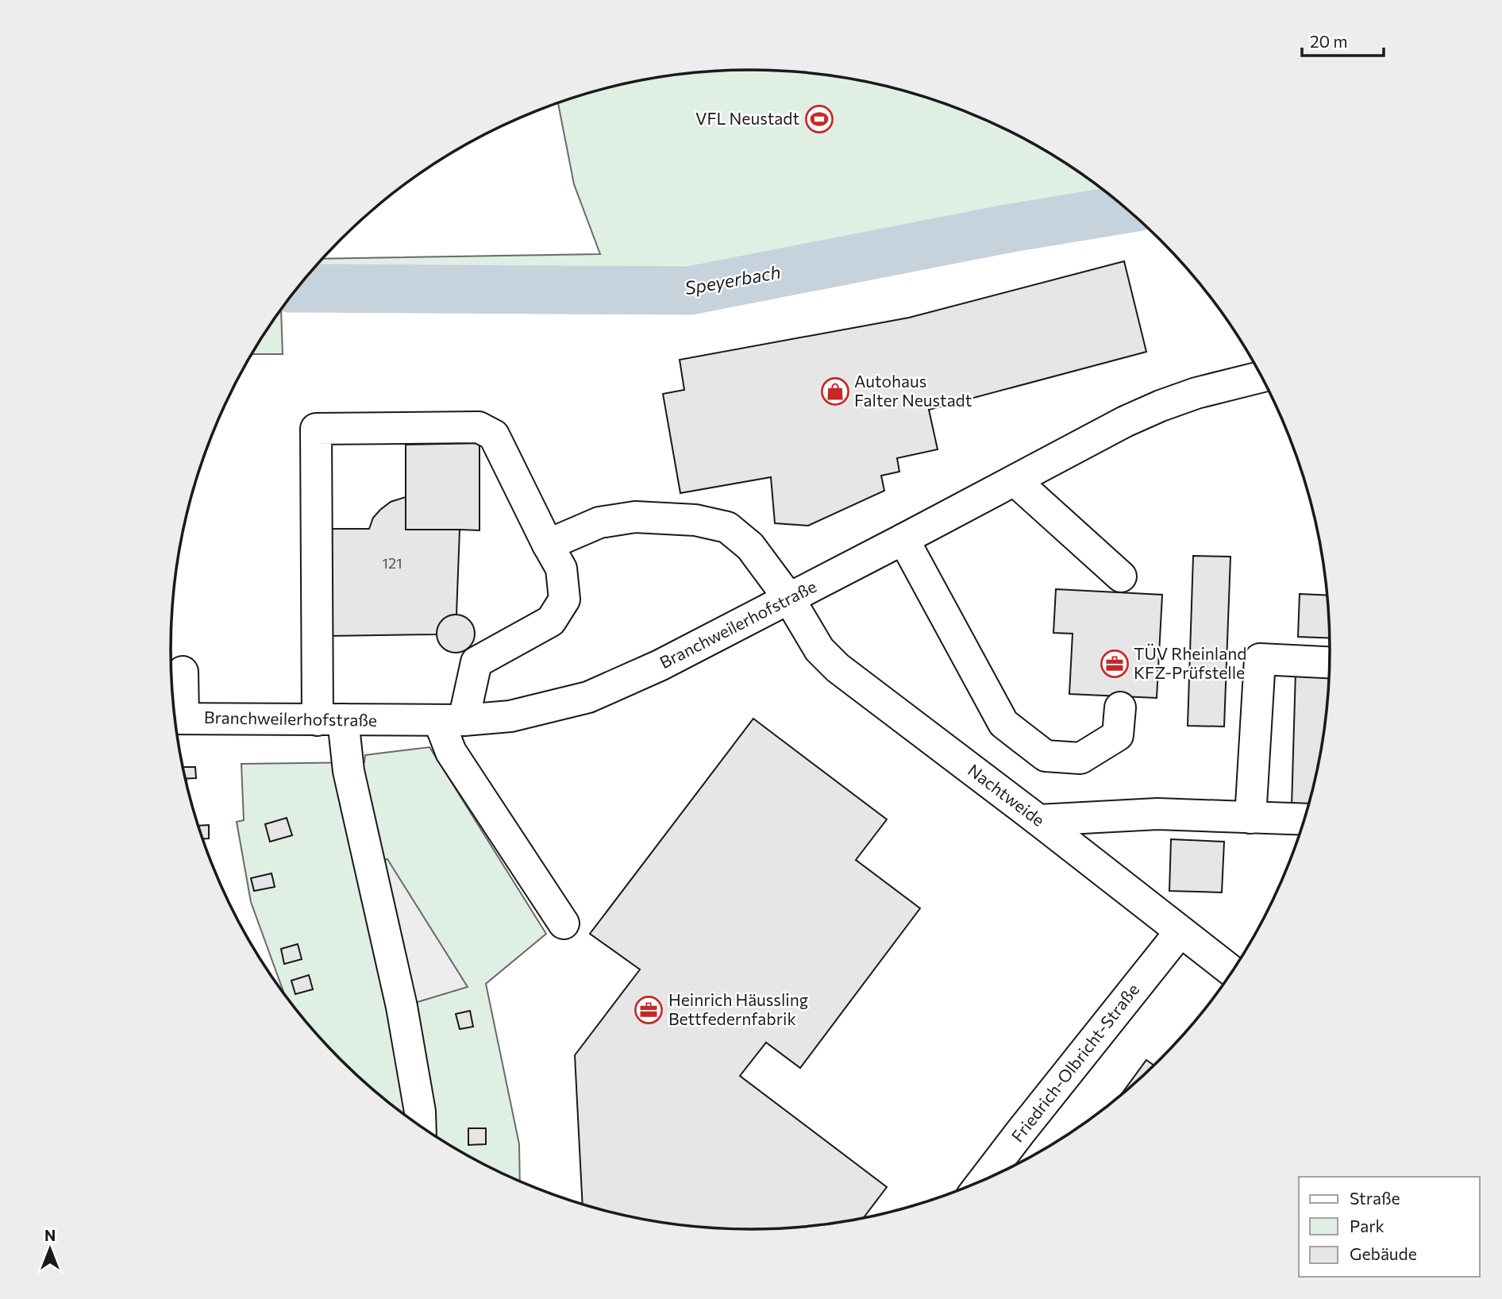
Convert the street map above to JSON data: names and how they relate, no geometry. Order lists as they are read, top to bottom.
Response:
{
  "streets": {
    "street": ["Branchweilerhofstraße", "Nachtweide", "Friedrich-Olbricht-Straße"]
  },
  "crossings": [
    ["Branchweilerhofstraße", "Nachtweide"],
    ["Nachtweide", "Friedrich-Olbricht-Straße"]
  ],
  "water": ["Speyerbach"],
  "places": {
    "sports": ["VFL Neustadt"],
    "shop": ["Autohaus Falter Neustadt"],
    "office": ["TÜV Rheinland KFZ-Prüfstelle", "Heinrich Häussling Bettfedernfabrik"]
  },
  "house_numbers": ["121"],
  "legend": ["Straße", "Park", "Gebäude"],
  "scale_bar": "20 m",
  "north": "top"
}
